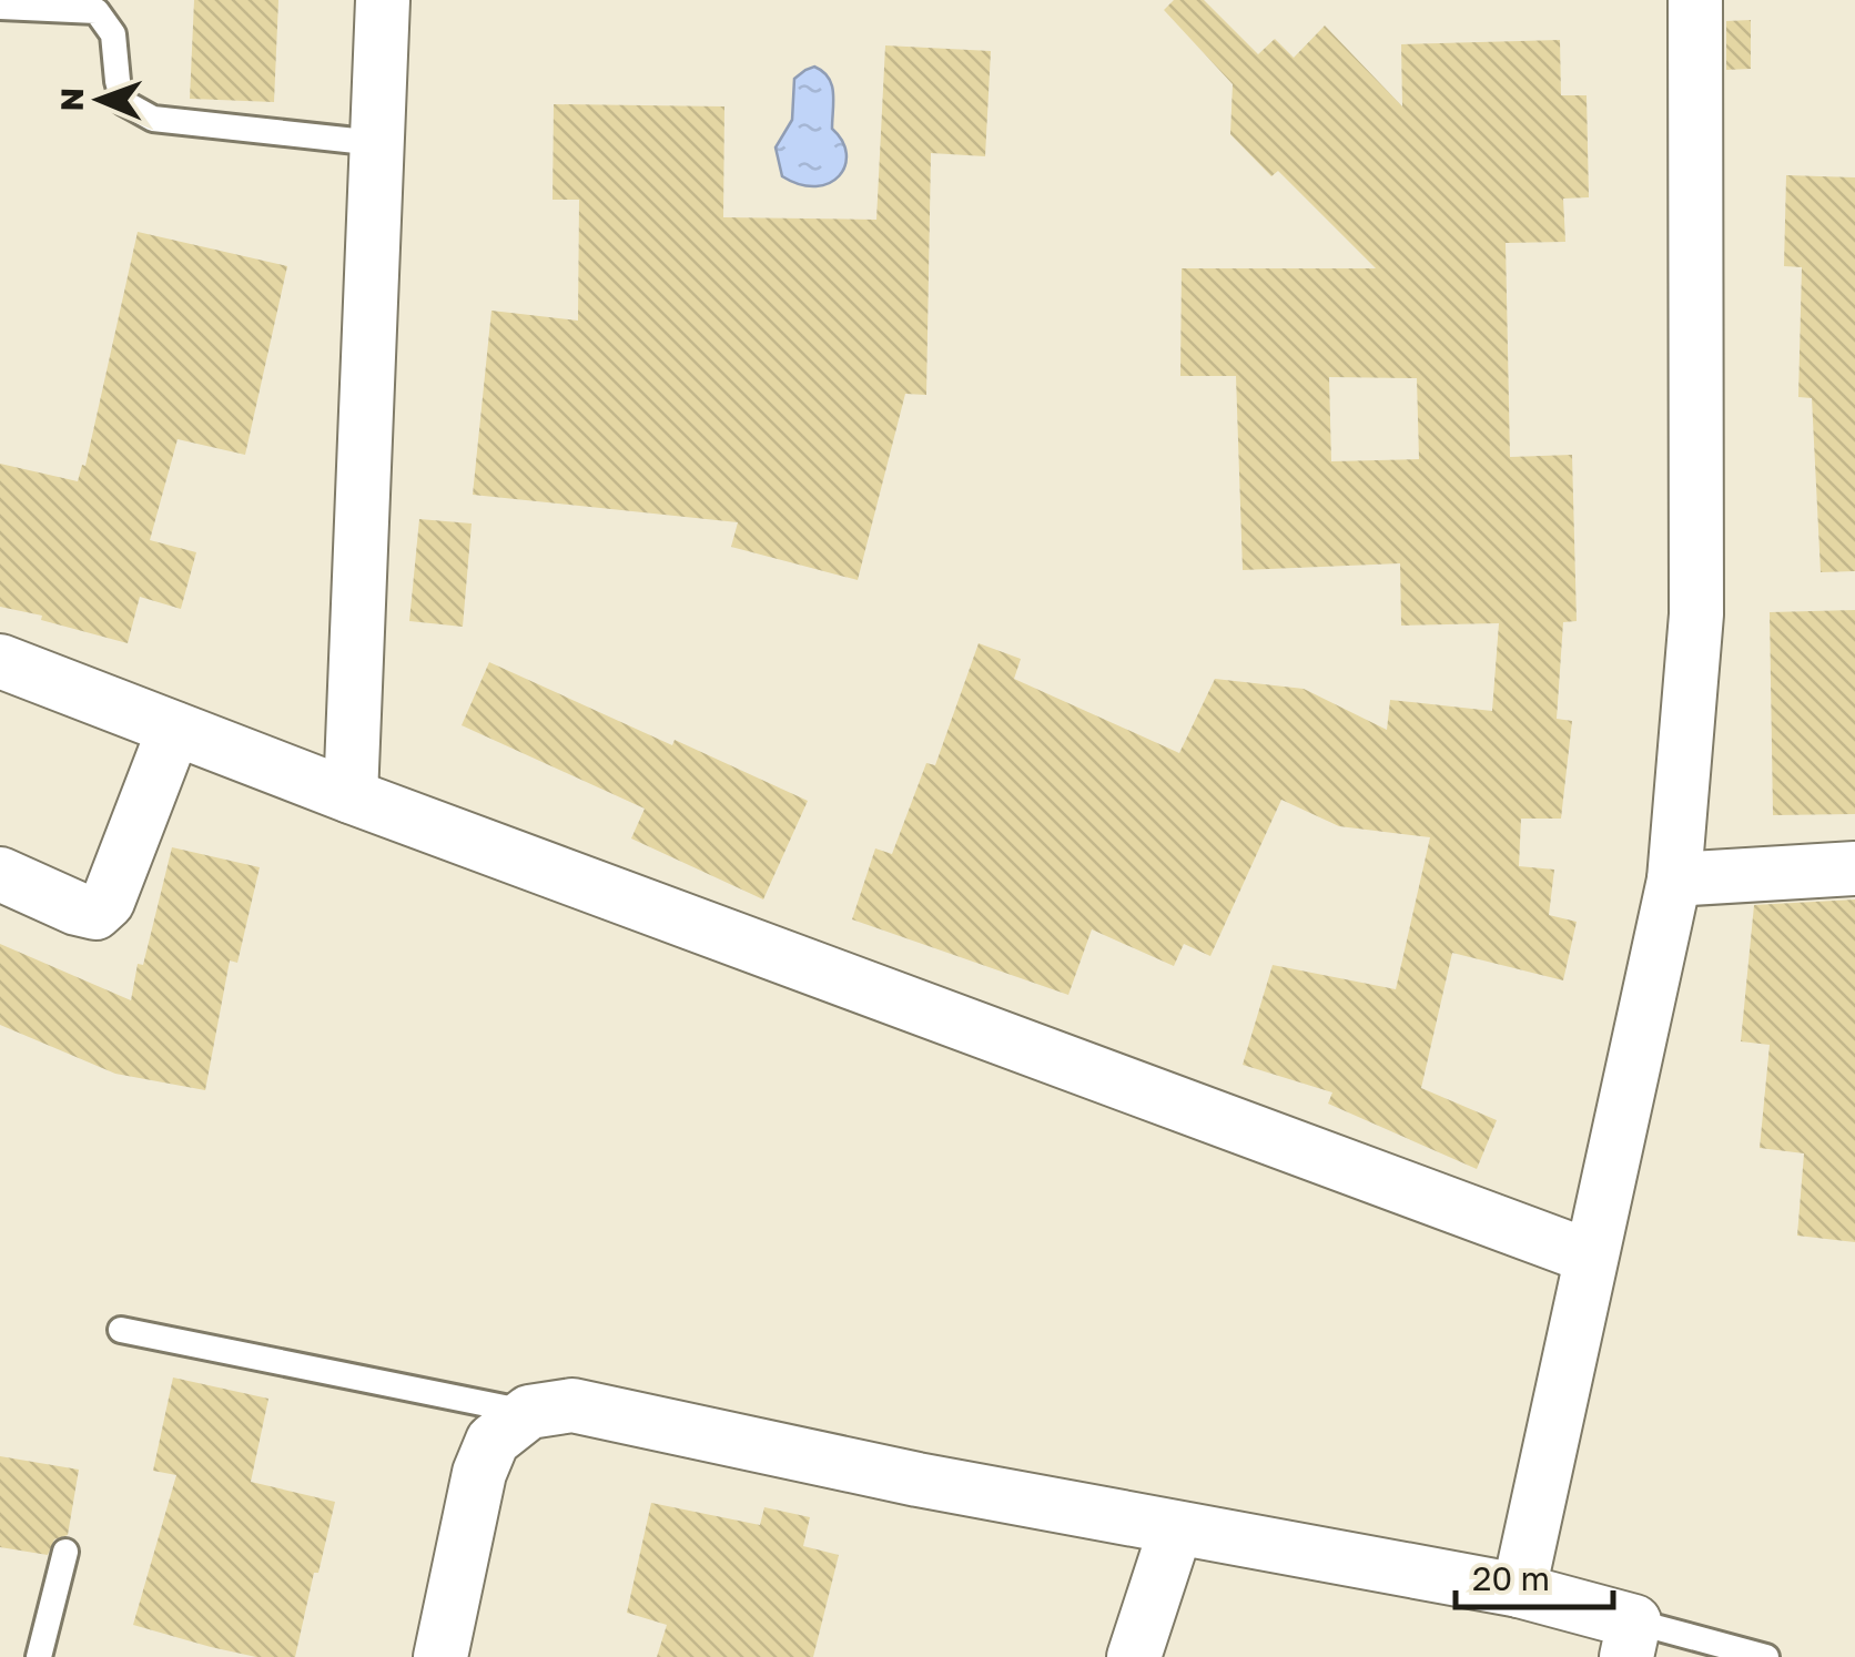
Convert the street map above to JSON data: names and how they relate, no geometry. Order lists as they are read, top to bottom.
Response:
{
  "scale_bar": "20 m",
  "north": "left"
}
